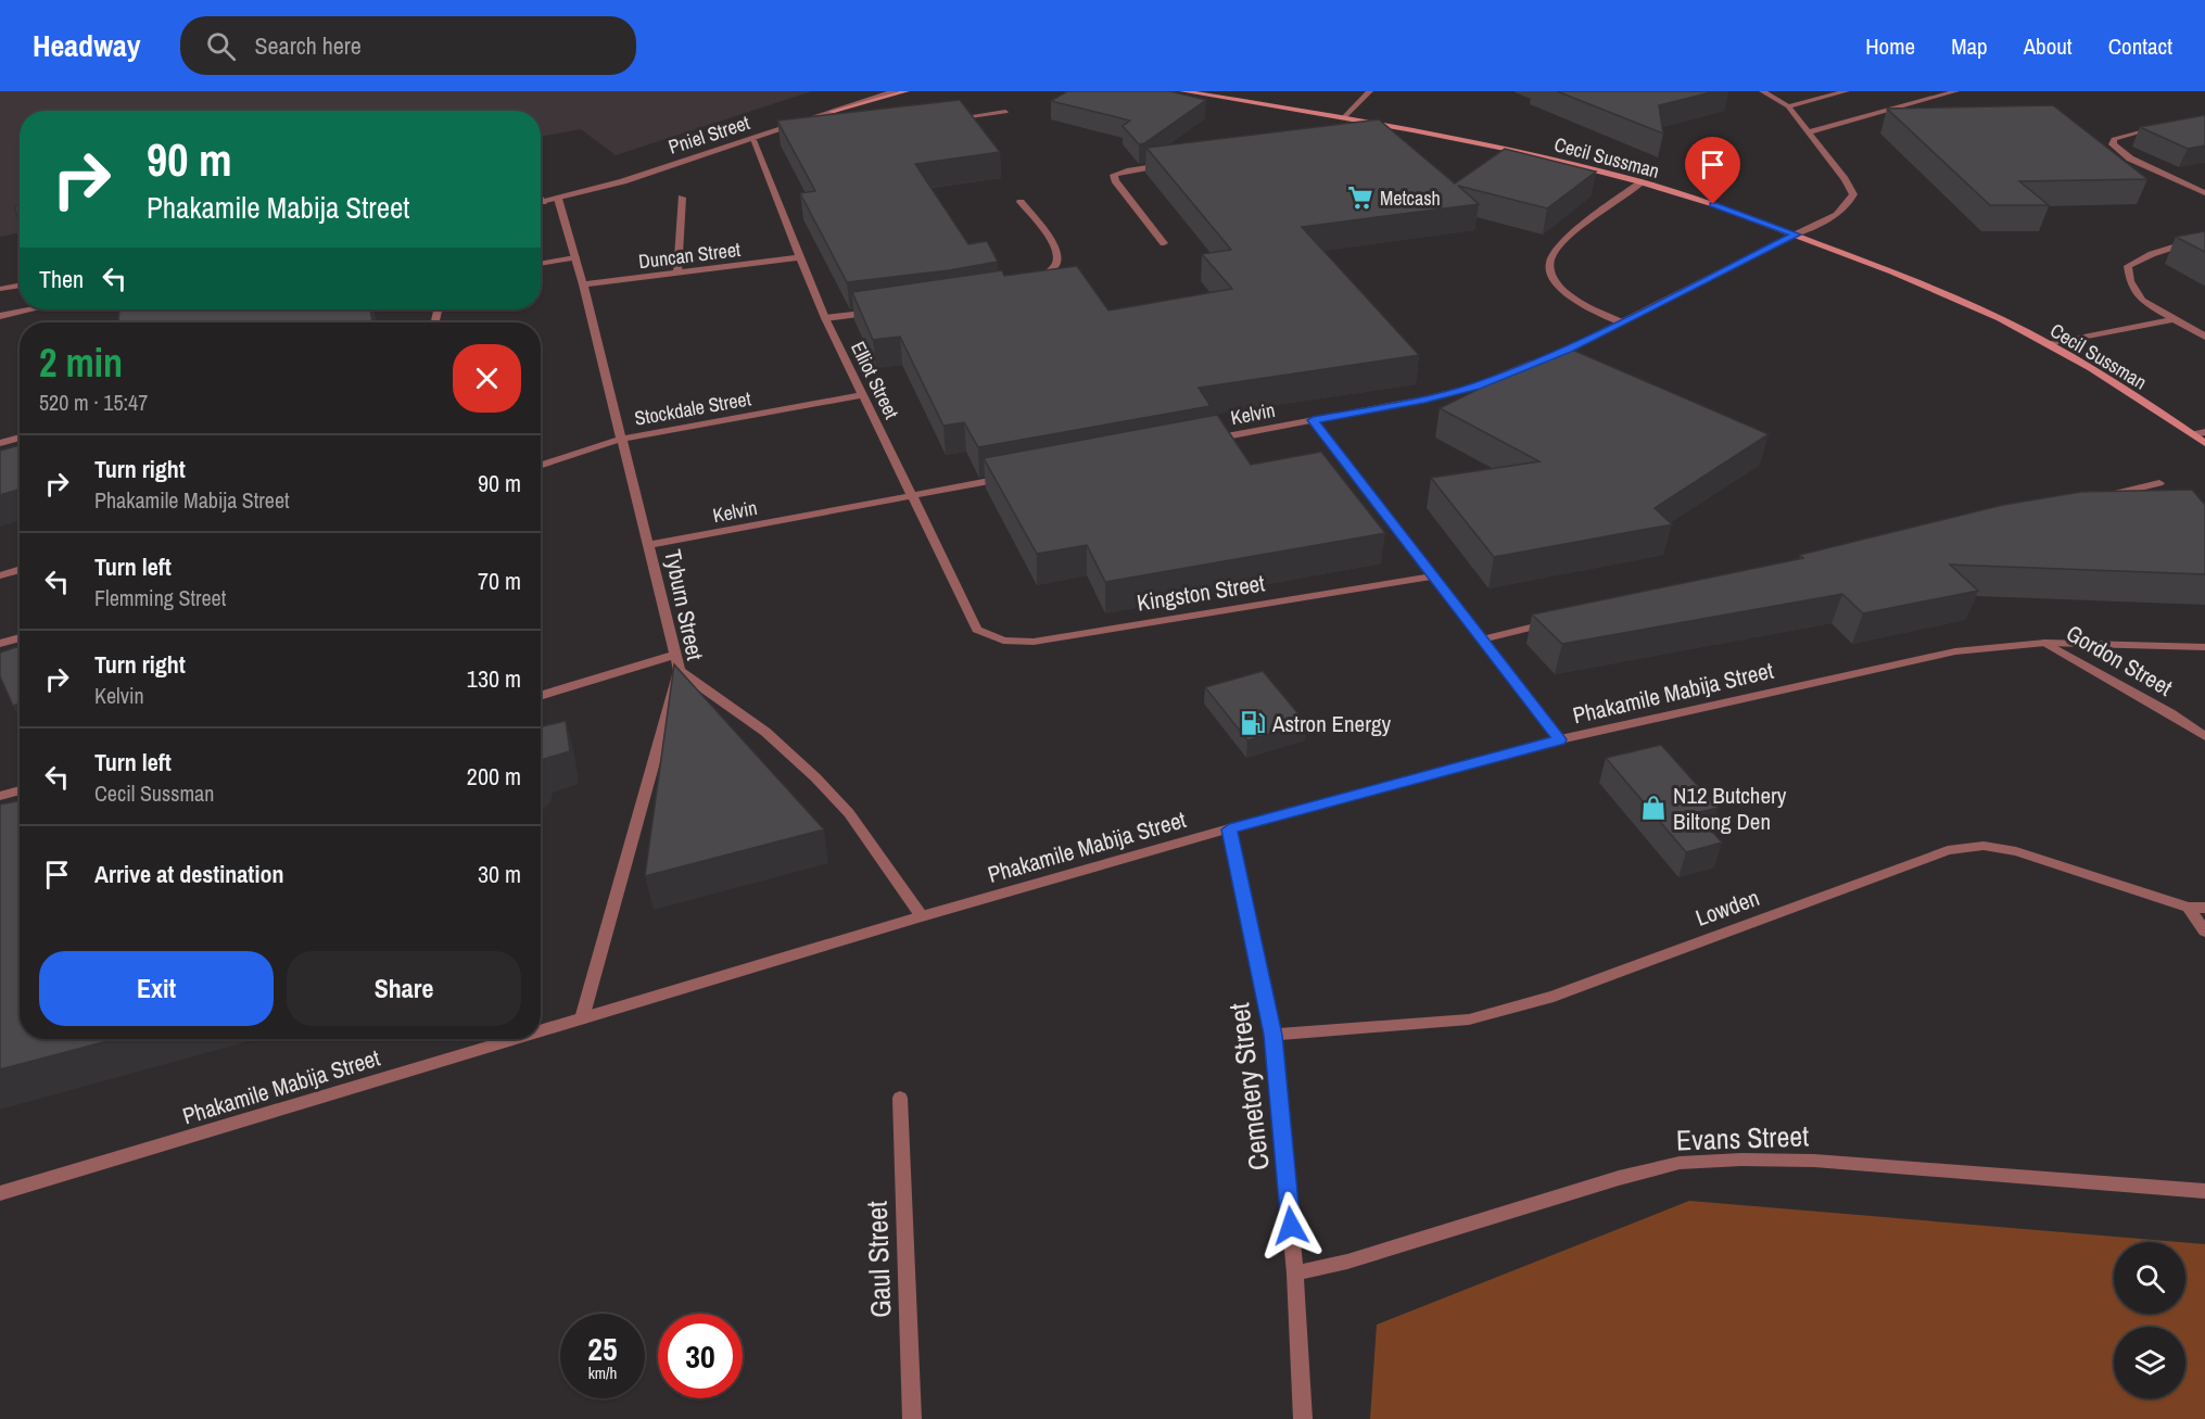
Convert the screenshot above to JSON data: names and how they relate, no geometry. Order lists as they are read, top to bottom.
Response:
{
  "streets": {
    "main road": ["Cecil Sussman"],
    "street": [
      "Pniel Street",
      "Duncan Street",
      "Elliot Street",
      "Stockdale Street",
      "Kelvin",
      "Kingston Street",
      "Tyburn Street",
      "Gordon Street",
      "Phakamile Mabija Street",
      "Lowden",
      "Cemetery Street",
      "Evans Street",
      "Gaul Street"
    ]
  },
  "crossings": [
    ["Pniel Street", "Elliot Street"],
    ["Pniel Street", "Tyburn Street"],
    ["Cecil Sussman", "Kelvin"],
    ["Duncan Street", "Elliot Street"],
    ["Duncan Street", "Tyburn Street"],
    ["Elliot Street", "Stockdale Street"],
    ["Elliot Street", "Kelvin"],
    ["Elliot Street", "Kingston Street"],
    ["Stockdale Street", "Tyburn Street"],
    ["Kelvin", "Tyburn Street"],
    ["Tyburn Street", "Phakamile Mabija Street"],
    ["Gordon Street", "Phakamile Mabija Street"],
    ["Phakamile Mabija Street", "Cemetery Street"],
    ["Lowden", "Cemetery Street"],
    ["Cemetery Street", "Evans Street"]
  ],
  "places": {
    "supermarket": ["Metcash"],
    "fuel station": ["Astron Energy"],
    "shop": ["N12 Butchery Biltong Den"]
  },
  "page": {
    "header": "Headway",
    "search": "Search here",
    "nav": [
      "Home",
      "Map",
      "About",
      "Contact"
    ],
    "turn": ["90 m", "Phakamile Mabija Street"],
    "then": "Then",
    "heading": ["2 min", "520 m · 15:47"],
    "list": [
      {
        "name": "Turn right",
        "note": "Phakamile Mabija Street",
        "value": "90 m"
      },
      {
        "name": "Turn left",
        "note": "Flemming Street",
        "value": "70 m"
      },
      {
        "name": "Turn right",
        "note": "Kelvin",
        "value": "130 m"
      },
      {
        "name": "Turn left",
        "note": "Cecil Sussman",
        "value": "200 m"
      },
      {
        "name": "Arrive at destination",
        "value": "30 m"
      }
    ],
    "buttons": ["Exit", "Share"],
    "speed": "25 km/h",
    "limit": "30"
  }
}
